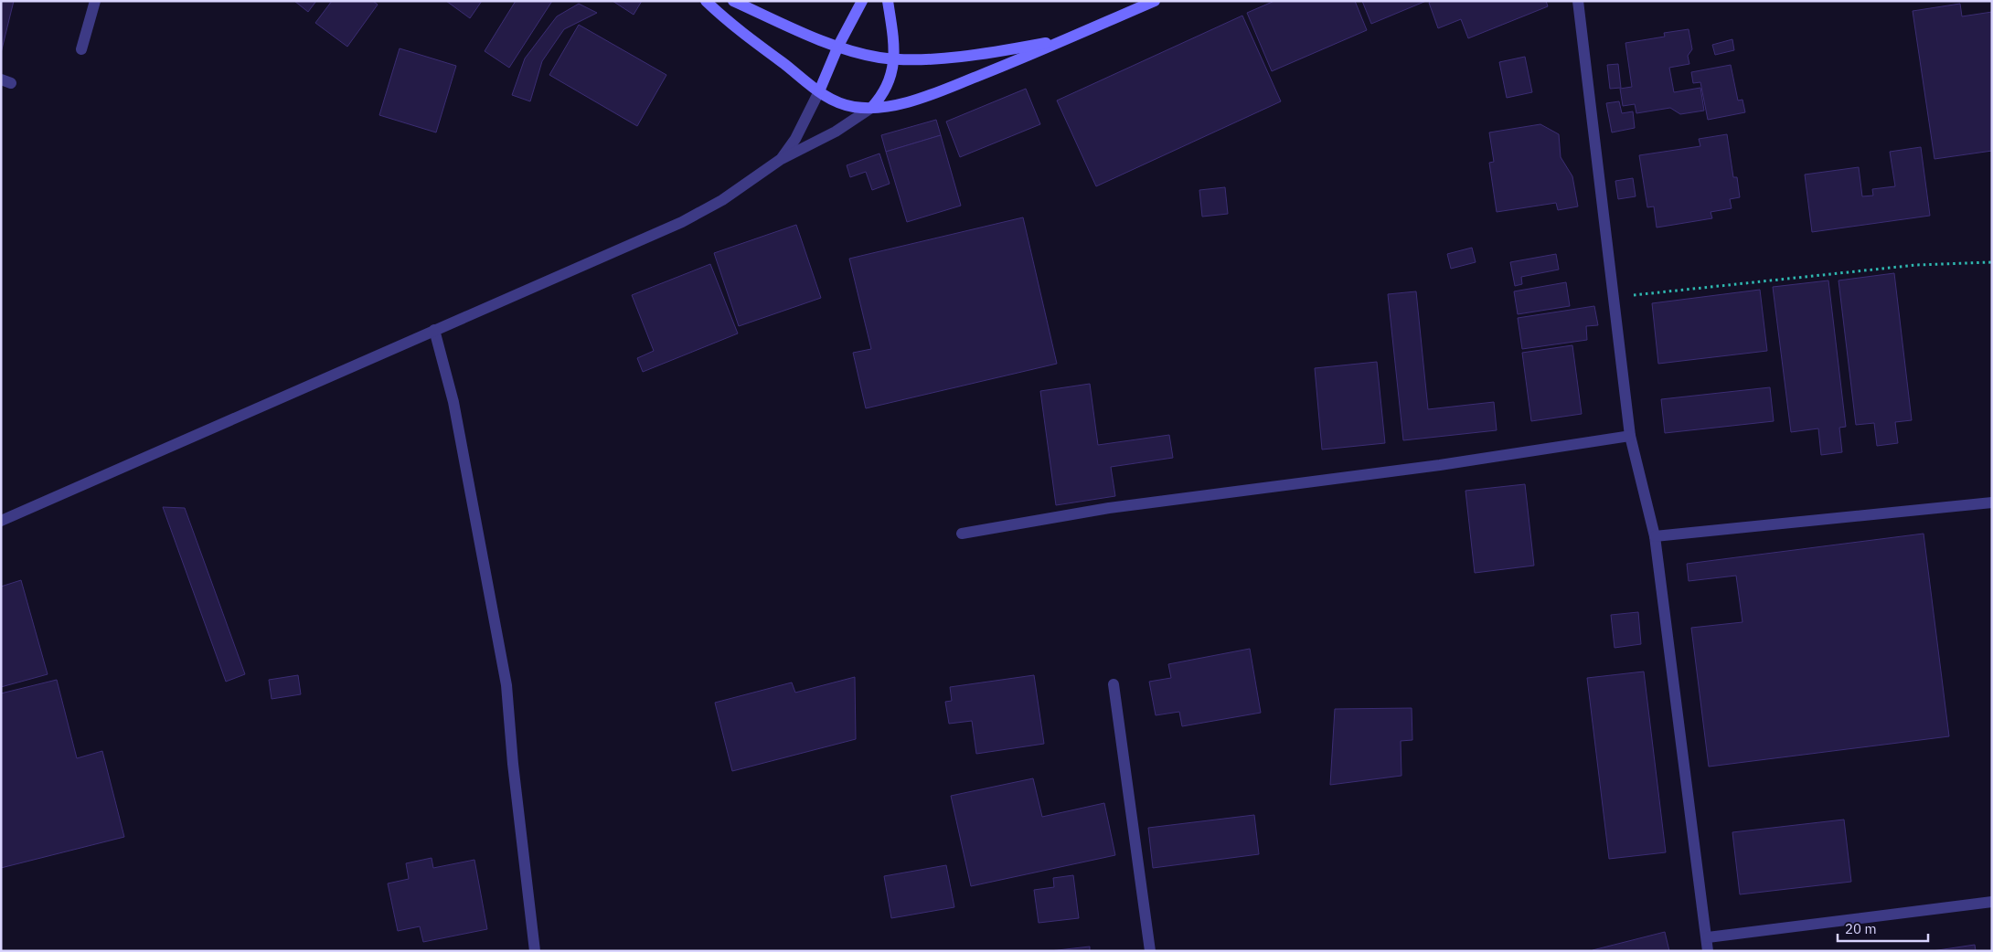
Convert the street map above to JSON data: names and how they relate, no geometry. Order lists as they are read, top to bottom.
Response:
{
  "scale_bar": "20 m"
}
